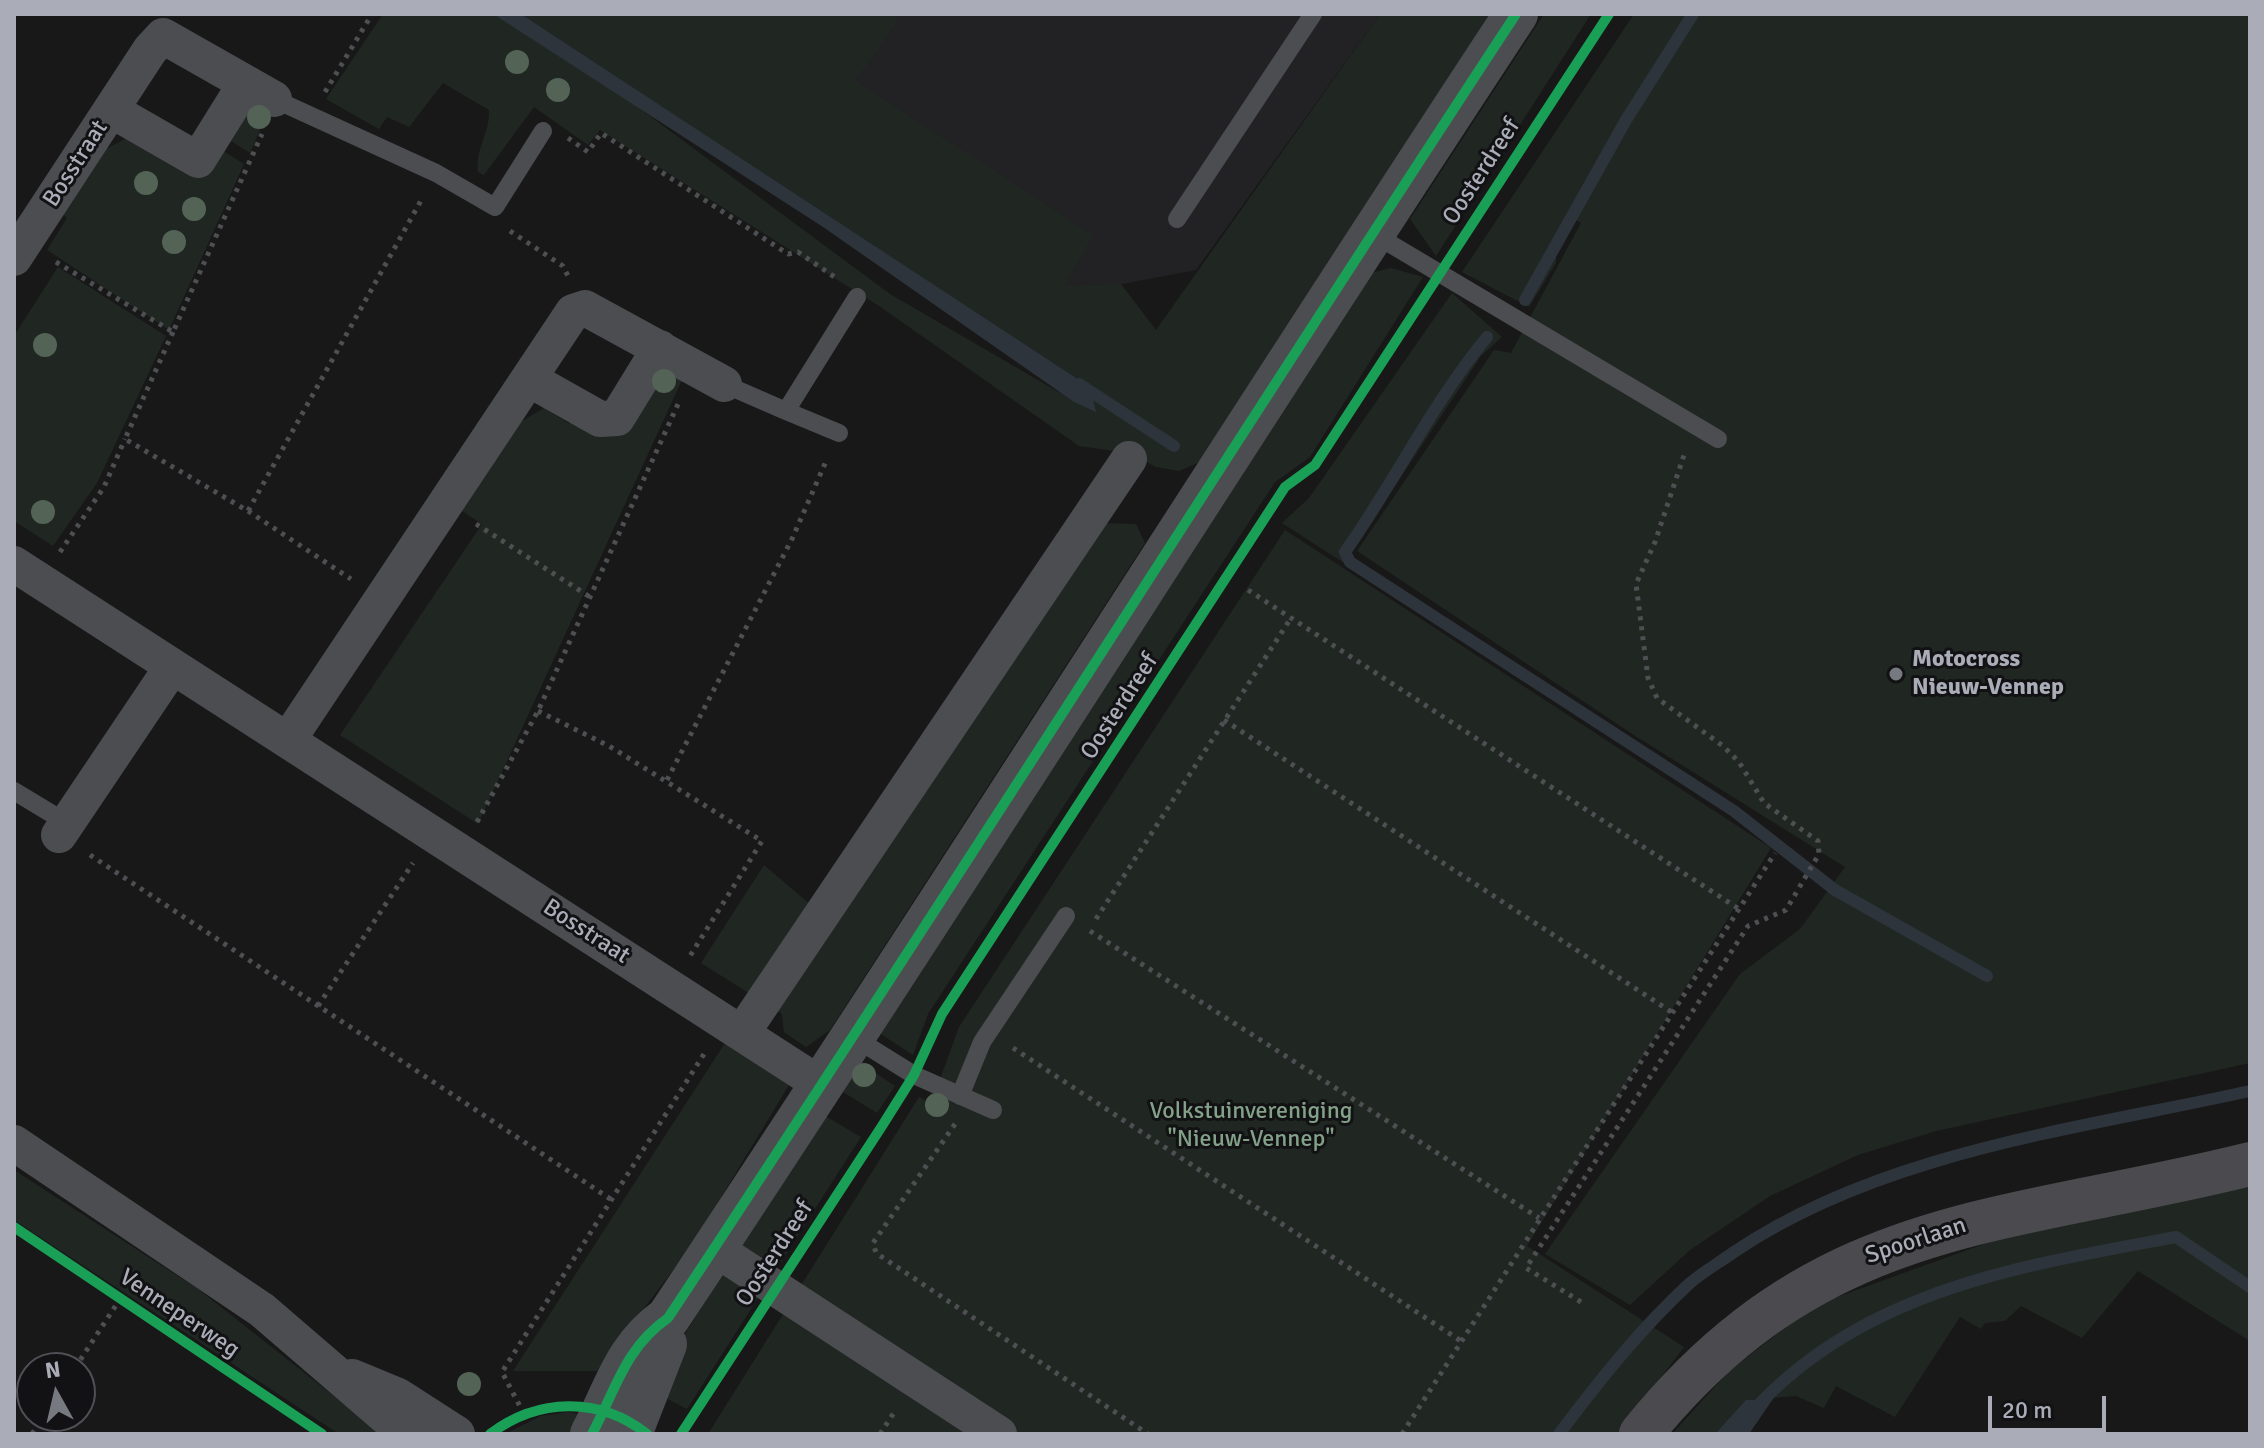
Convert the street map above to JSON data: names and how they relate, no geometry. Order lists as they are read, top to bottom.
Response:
{
  "streets": {
    "main road": ["Spoorlaan"],
    "street": ["Bosstraat", "Oosterdreef", "Venneperweg"]
  },
  "crossings": [
    ["Bosstraat", "Oosterdreef"]
  ],
  "parks": ["Volkstuinvereniging \"Nieuw-Vennep\""],
  "places": ["Motocross Nieuw-Vennep"],
  "scale_bar": "20 m",
  "north": "top"
}
